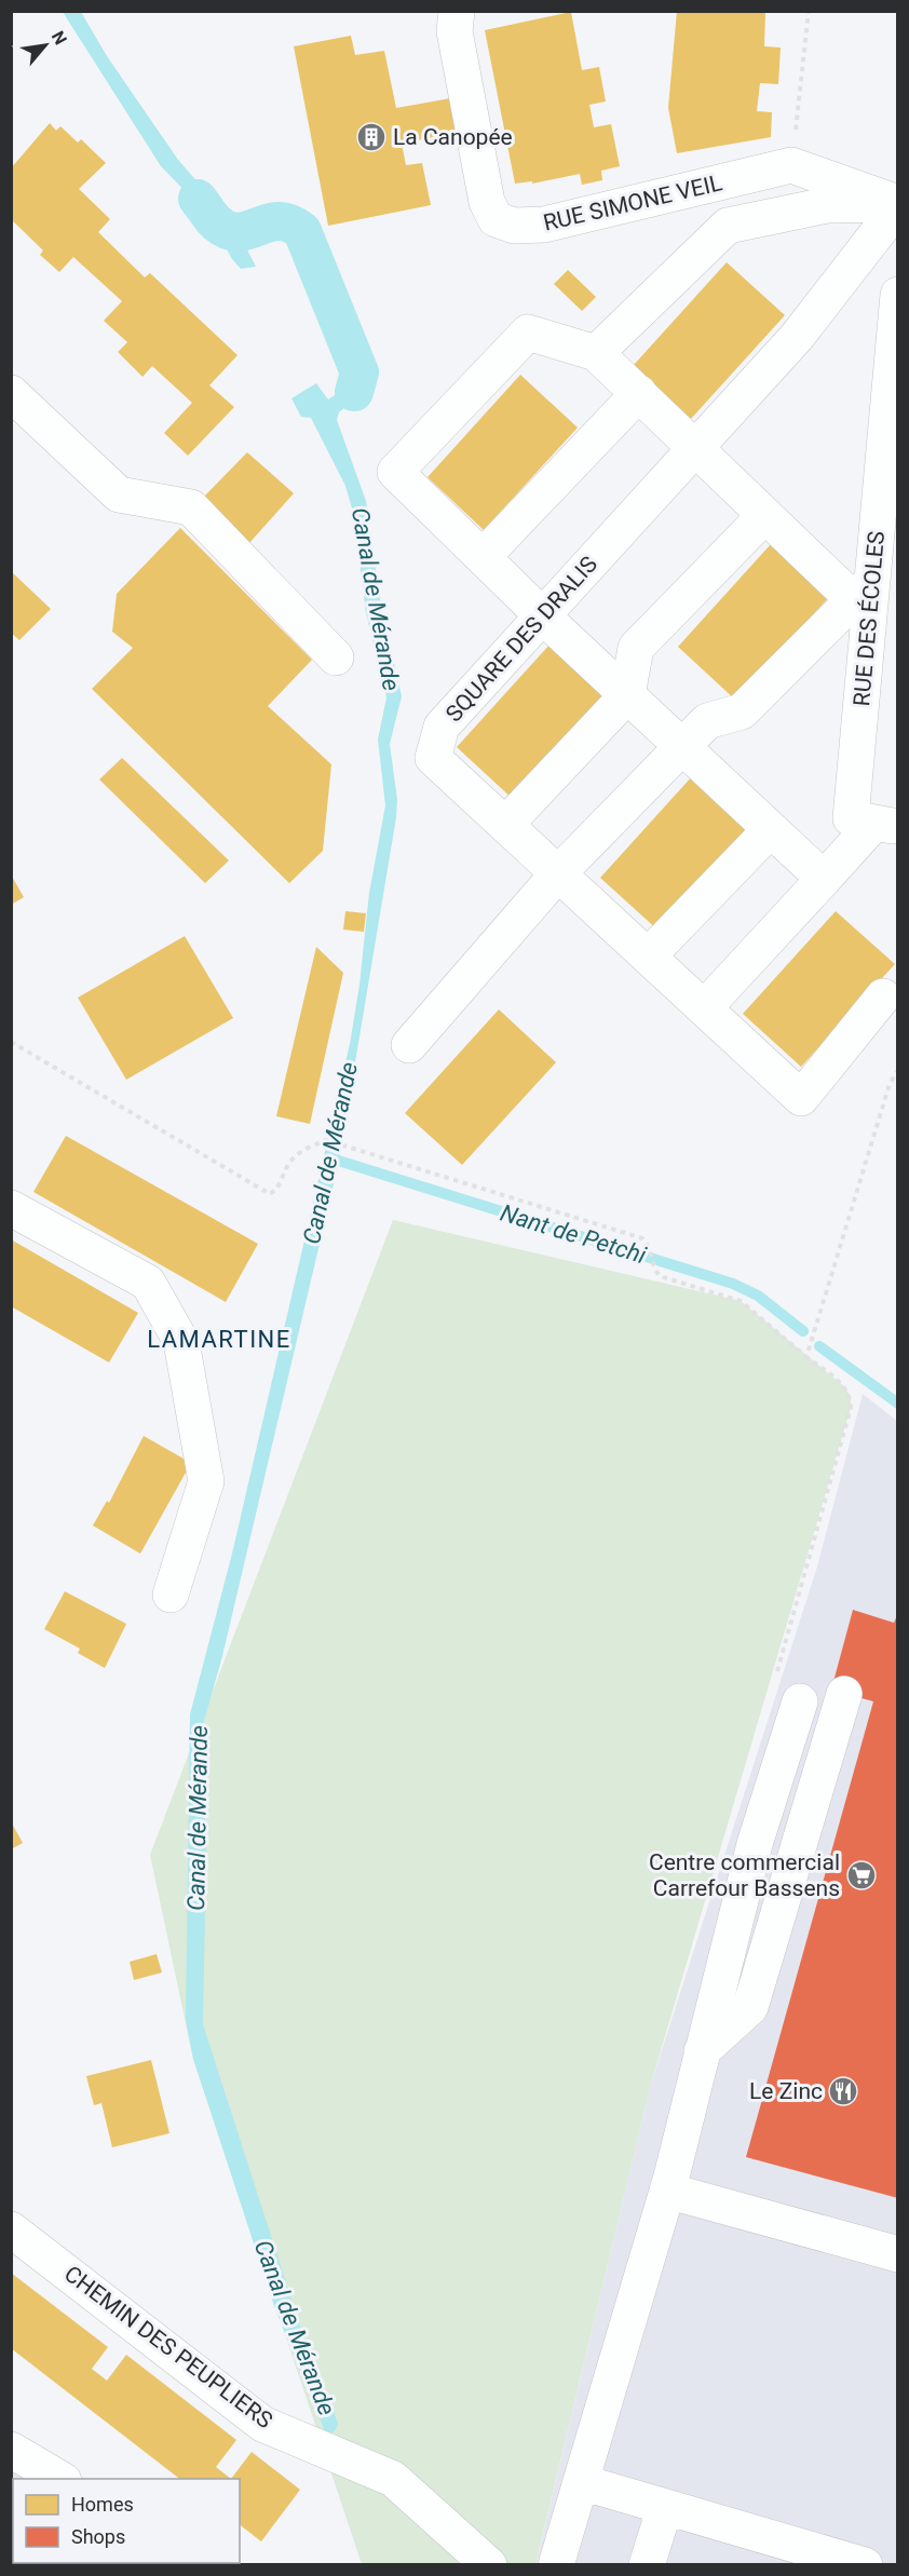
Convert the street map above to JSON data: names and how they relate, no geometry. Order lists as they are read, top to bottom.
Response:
{
  "streets": {
    "street": [
      "RUE SIMONE VEIL",
      "RUE DES ÉCOLES",
      "SQUARE DES DRALIS",
      "CHEMIN DES PEUPLIERS"
    ]
  },
  "districts": ["LAMARTINE"],
  "water": ["Canal de Mérande", "Nant de Petchi"],
  "places": {
    "building": ["La Canopée"],
    "supermarket": ["Centre commercial Carrefour Bassens"],
    "restaurant": ["Le Zinc"]
  },
  "legend": ["Homes", "Shops"],
  "north": "top right"
}
